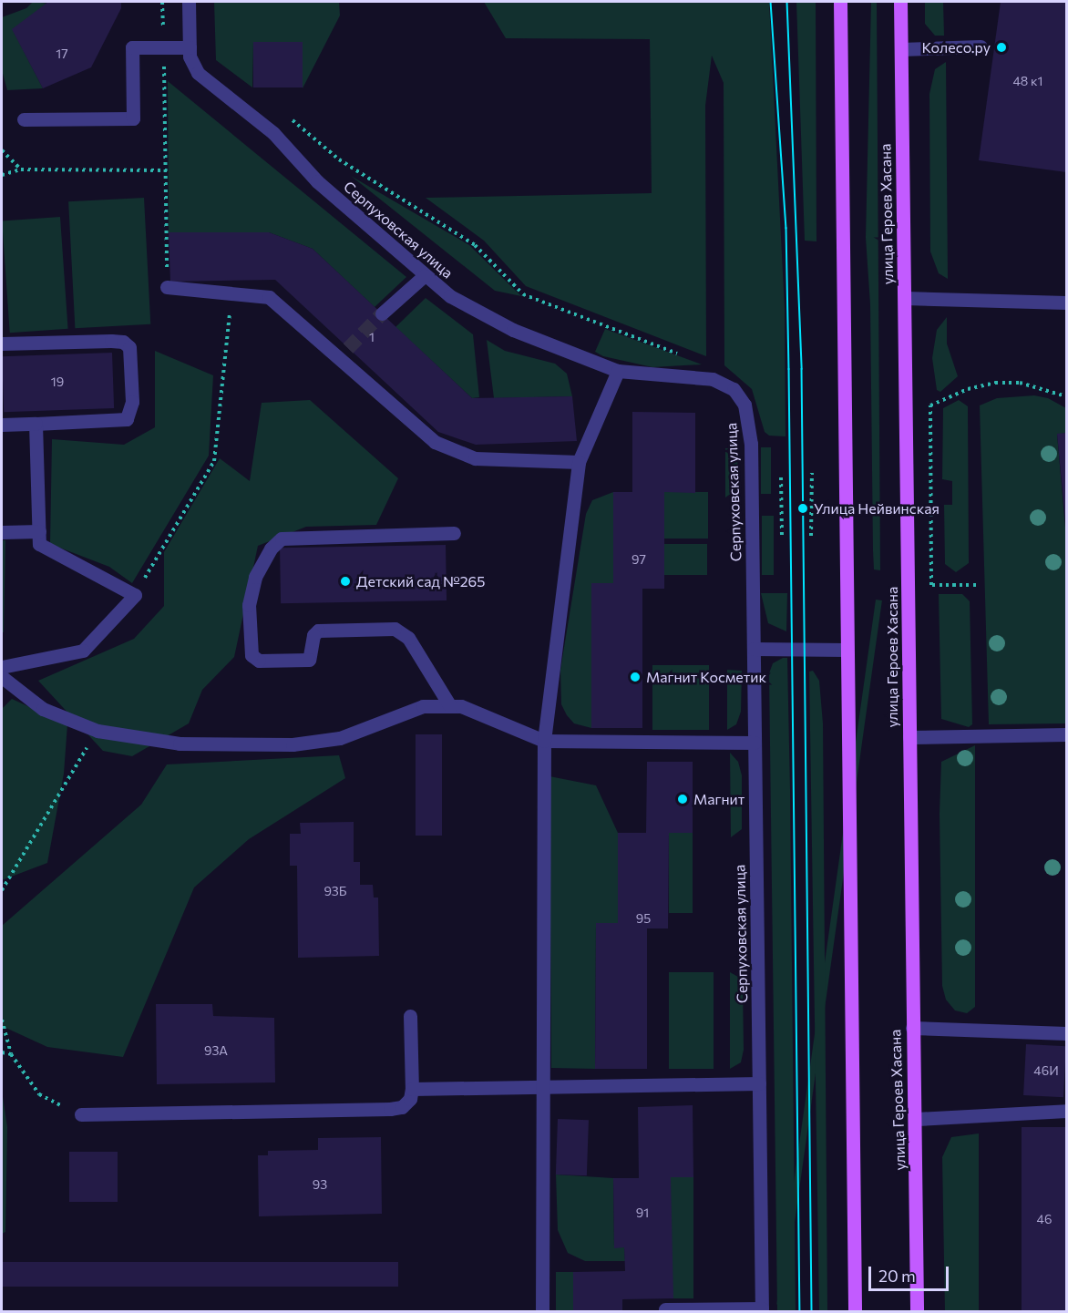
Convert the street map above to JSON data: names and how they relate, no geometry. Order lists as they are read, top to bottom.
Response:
{
  "streets": {
    "main road": ["улица Героев Хасана"],
    "street": ["Серпуховская улица"]
  },
  "places": [
    "Колесо.ру",
    "Улица Нейвинская",
    "Детский сад №265",
    "Магнит Косметик",
    "Магнит"
  ],
  "house_numbers": [
    "17",
    "48 к1",
    "1",
    "19",
    "97",
    "93Б",
    "95",
    "93А",
    "46И",
    "93",
    "91",
    "46"
  ],
  "scale_bar": "20 m"
}
